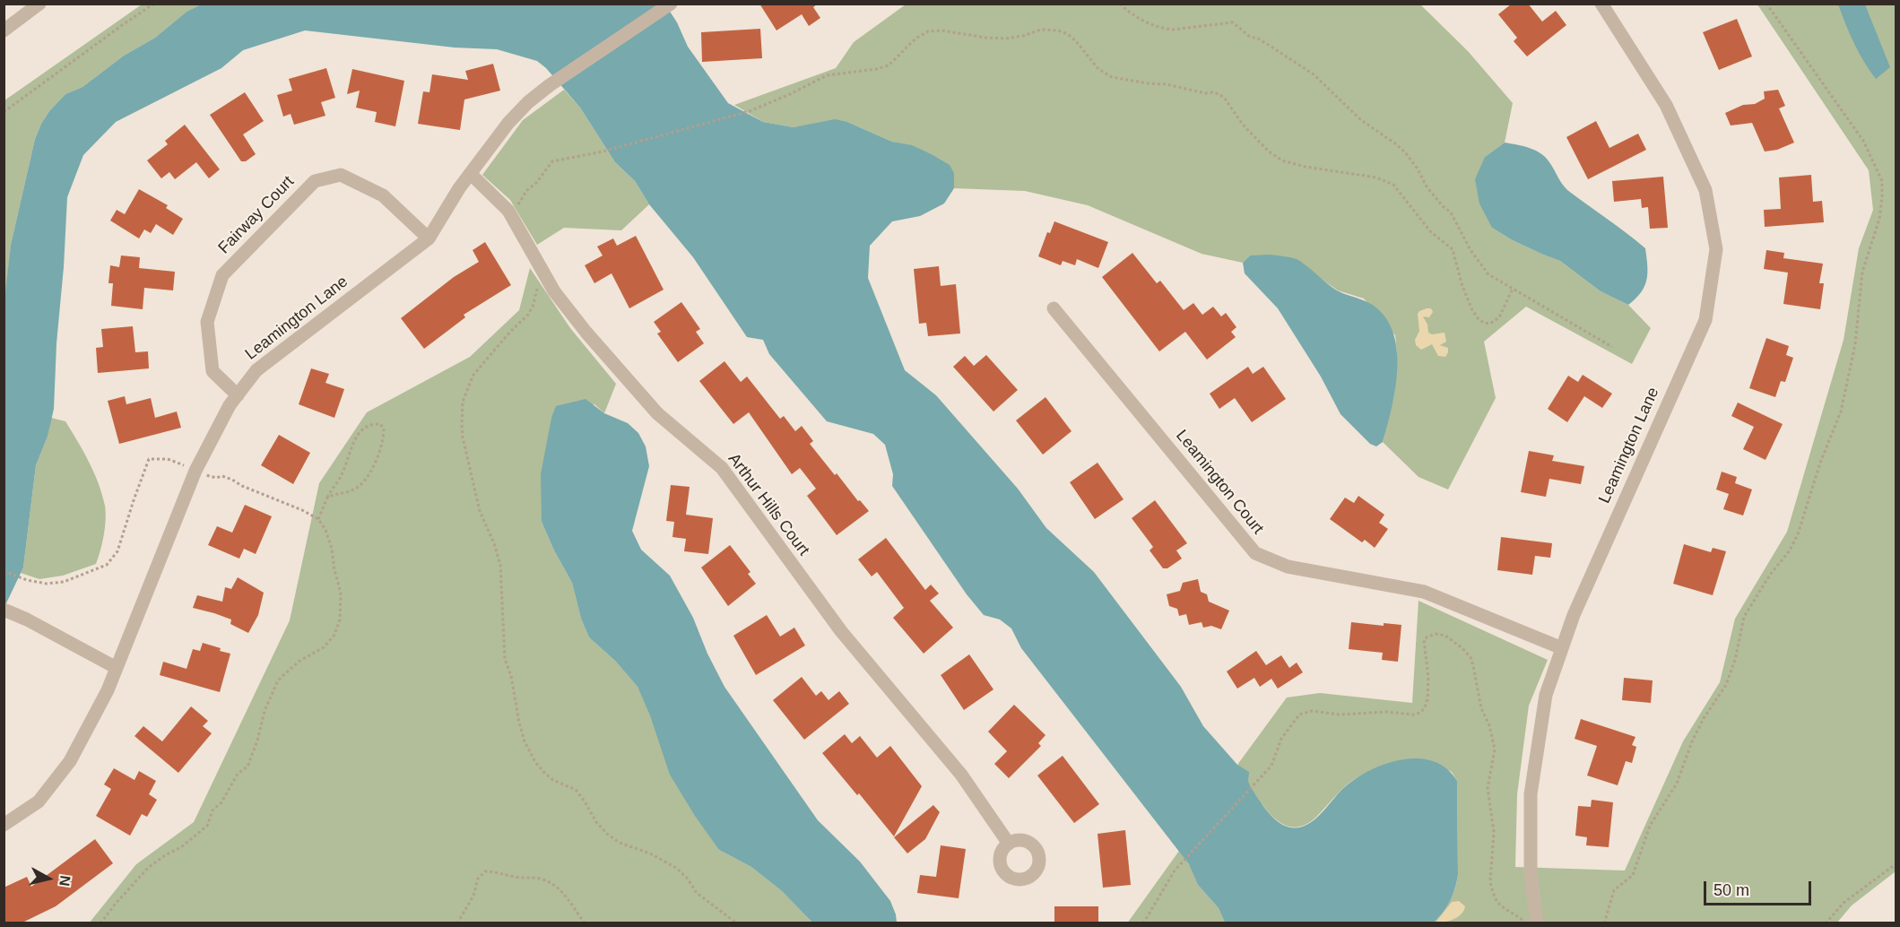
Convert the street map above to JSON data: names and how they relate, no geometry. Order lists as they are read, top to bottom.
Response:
{
  "streets": {
    "street": [
      "Fairway Court",
      "Leamington Lane",
      "Leamington Court",
      "Arthur Hills Court"
    ]
  },
  "crossings": [
    ["Fairway Court", "Leamington Lane"],
    ["Leamington Lane", "Leamington Court"],
    ["Leamington Lane", "Arthur Hills Court"]
  ],
  "scale_bar": "50 m",
  "north": "right"
}
